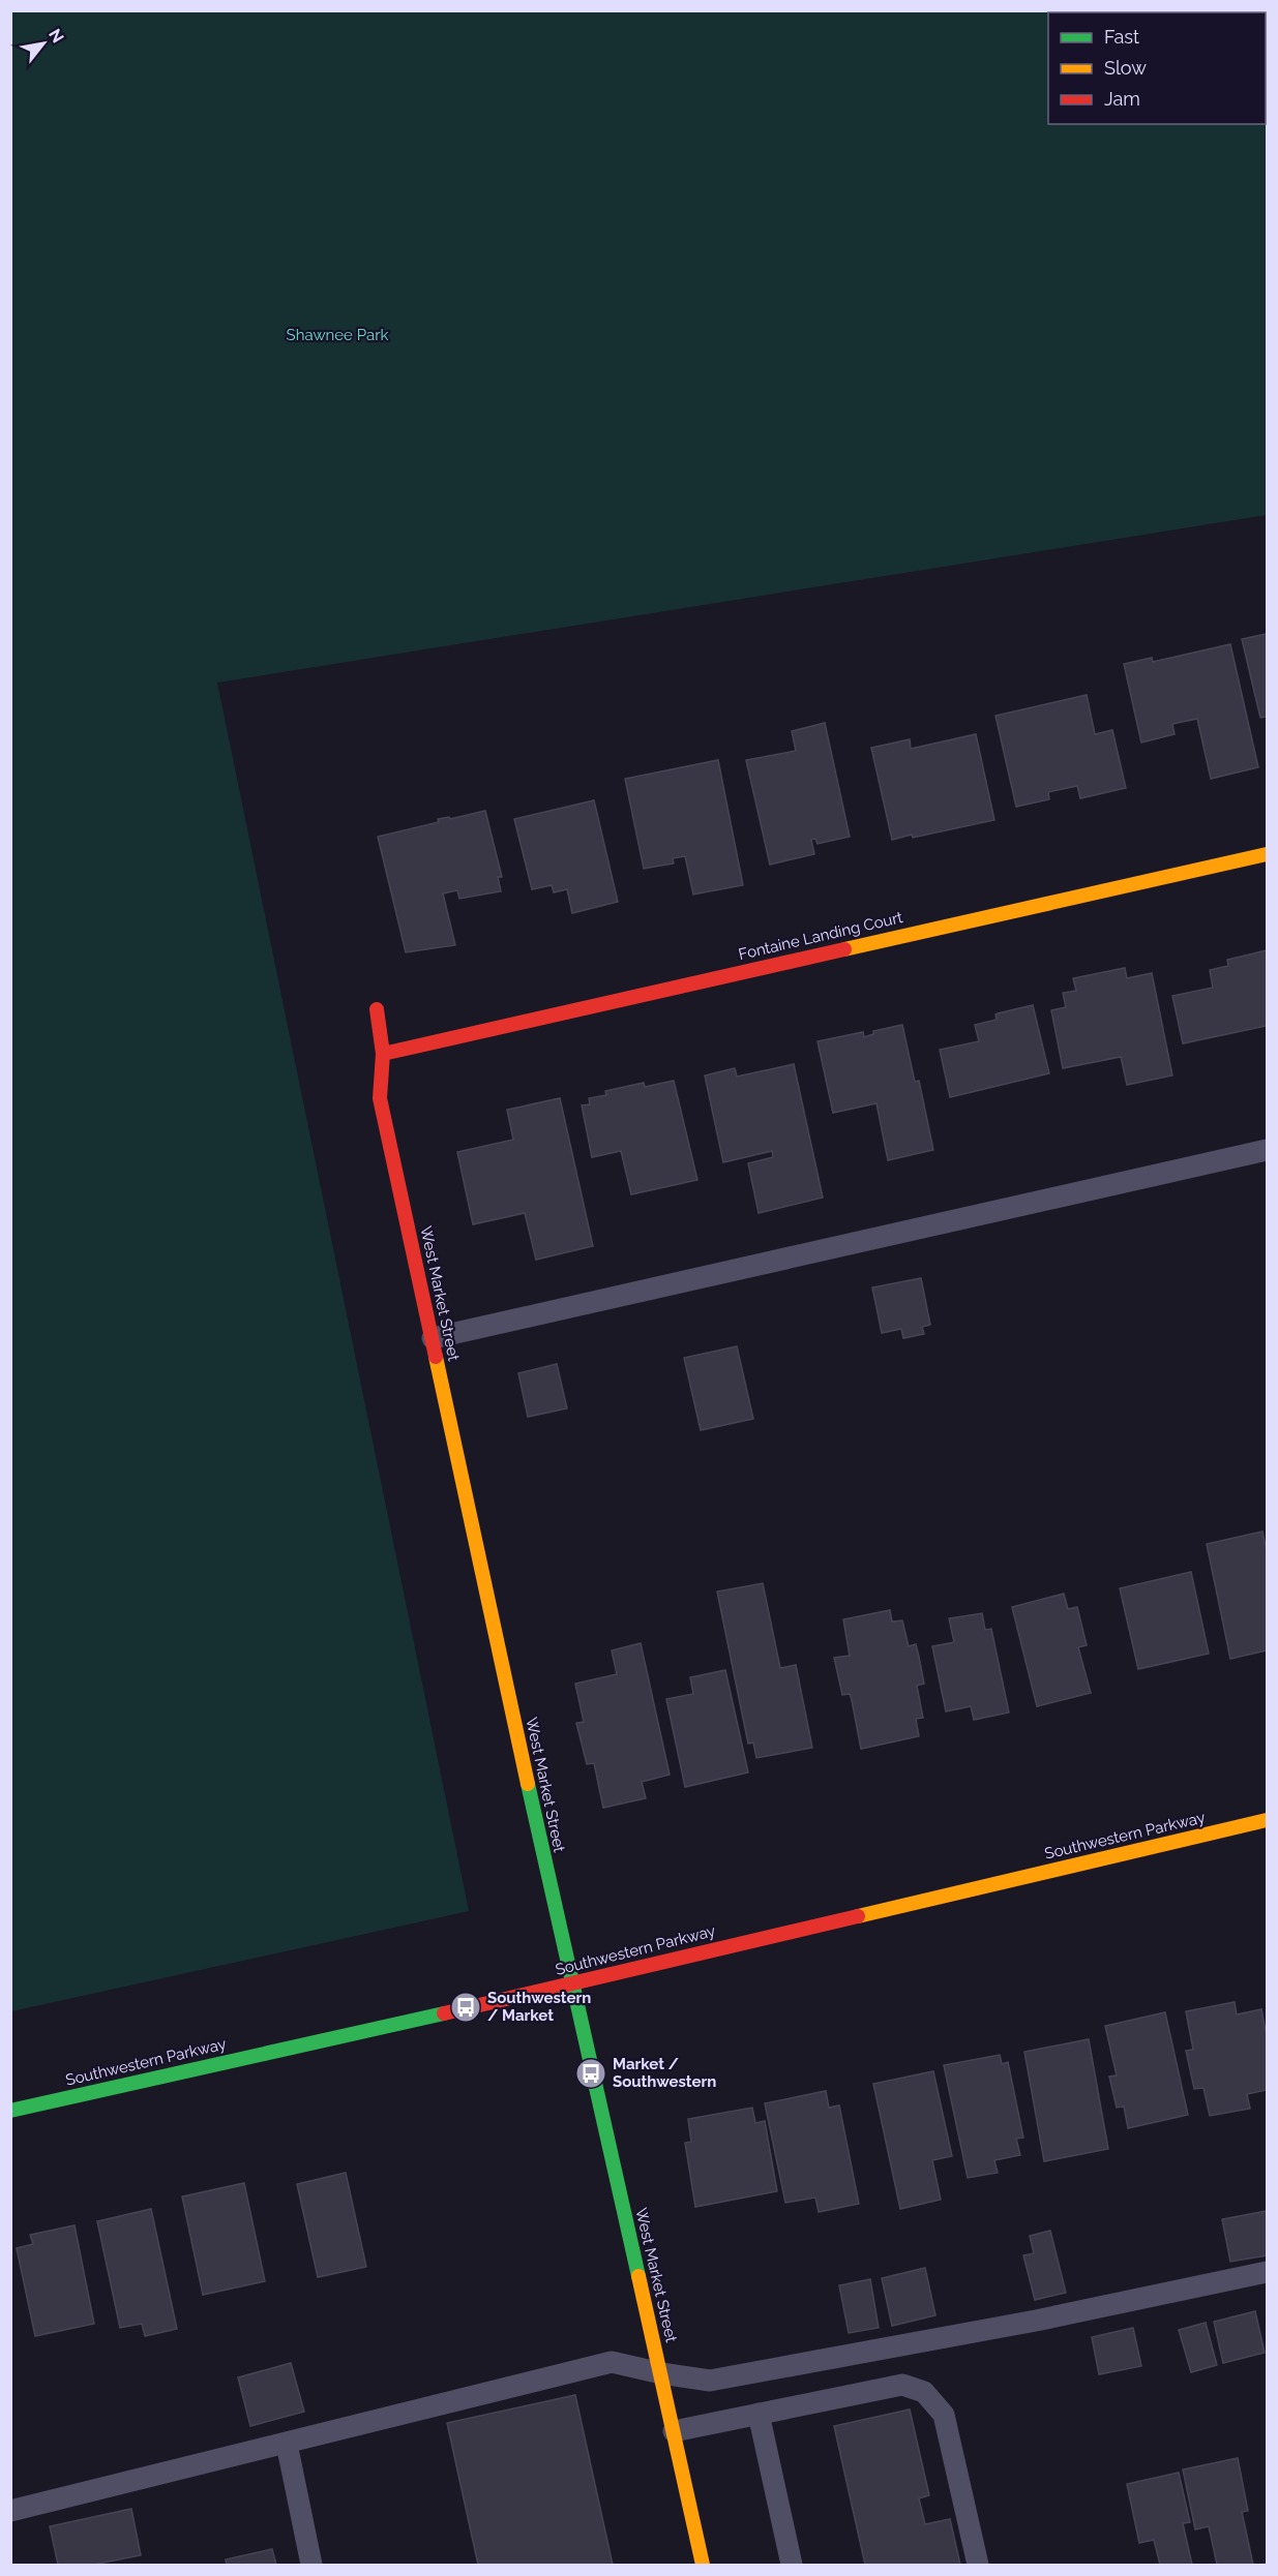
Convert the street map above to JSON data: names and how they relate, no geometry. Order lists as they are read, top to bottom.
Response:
{
  "streets": {
    "street": ["Fontaine Landing Court", "West Market Street", "Southwestern Parkway"]
  },
  "crossings": [
    ["Fontaine Landing Court", "West Market Street"],
    ["West Market Street", "Southwestern Parkway"]
  ],
  "parks": ["Shawnee Park"],
  "places": {
    "bus stop": ["Southwestern / Market", "Market / Southwestern"]
  },
  "legend": ["Fast", "Slow", "Jam"],
  "north": "top right"
}
